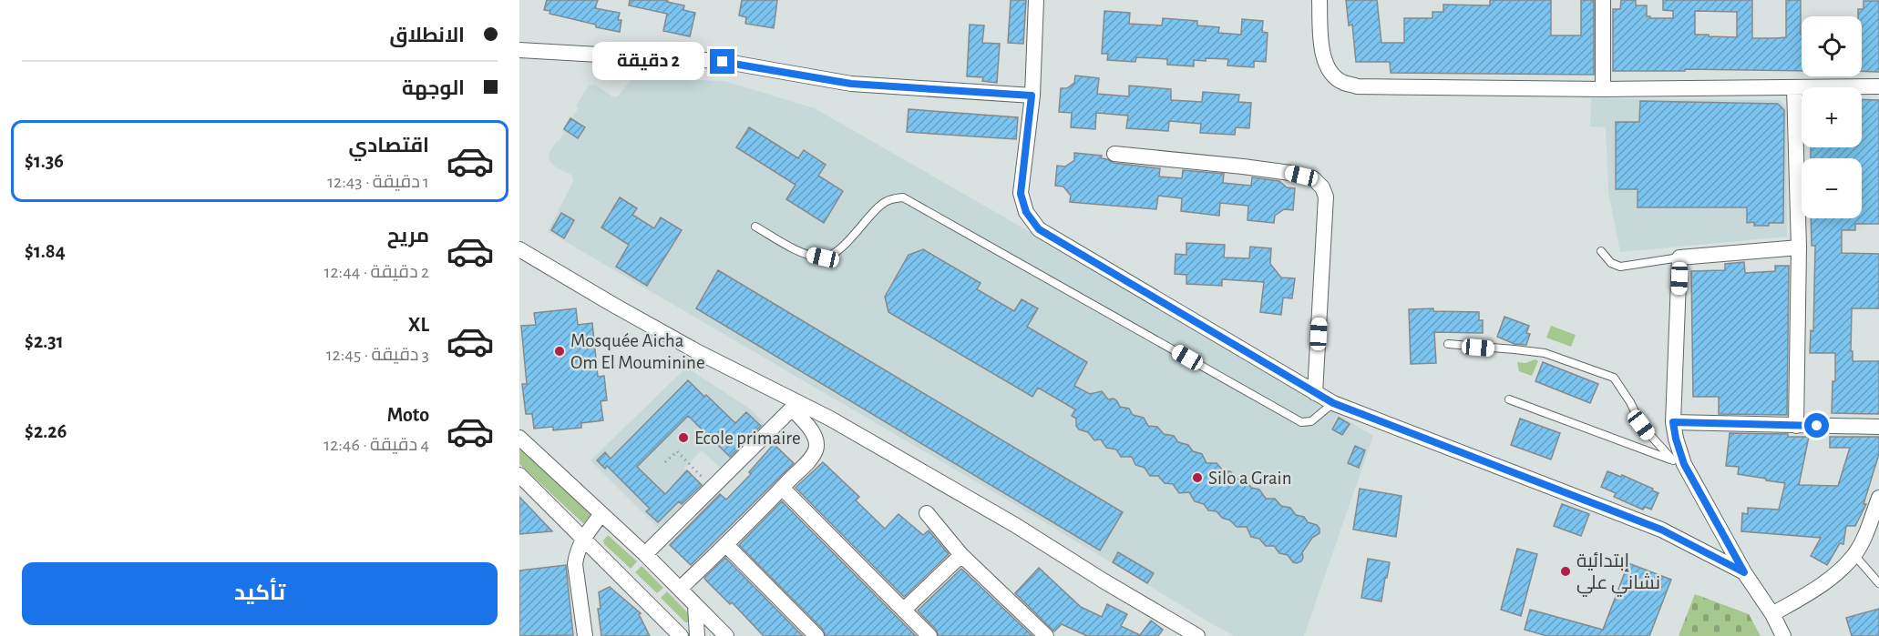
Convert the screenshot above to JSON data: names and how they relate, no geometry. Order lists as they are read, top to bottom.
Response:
{
  "places": [
    "Mosquée Aicha Om El Mouminine",
    "Ecole primaire",
    "Silo a Grain",
    "إبتدائية نشاني علي"
  ],
  "page": {
    "banner": ["الانطلاق", "الوجهة"],
    "map_buttons": ["+", "−"],
    "bubble": "2 دقيقة",
    "list": [
      {
        "name": "اقتصادي",
        "note": "1 دقيقة · 12:43",
        "value": "$1.36"
      },
      {
        "name": "مريح",
        "note": "2 دقيقة · 12:44",
        "value": "$1.84"
      },
      {
        "name": "XL",
        "note": "3 دقيقة · 12:45",
        "value": "$2.31"
      },
      {
        "name": "Moto",
        "note": "4 دقيقة · 12:46",
        "value": "$2.26"
      }
    ],
    "buttons": "تأكيد"
  }
}
